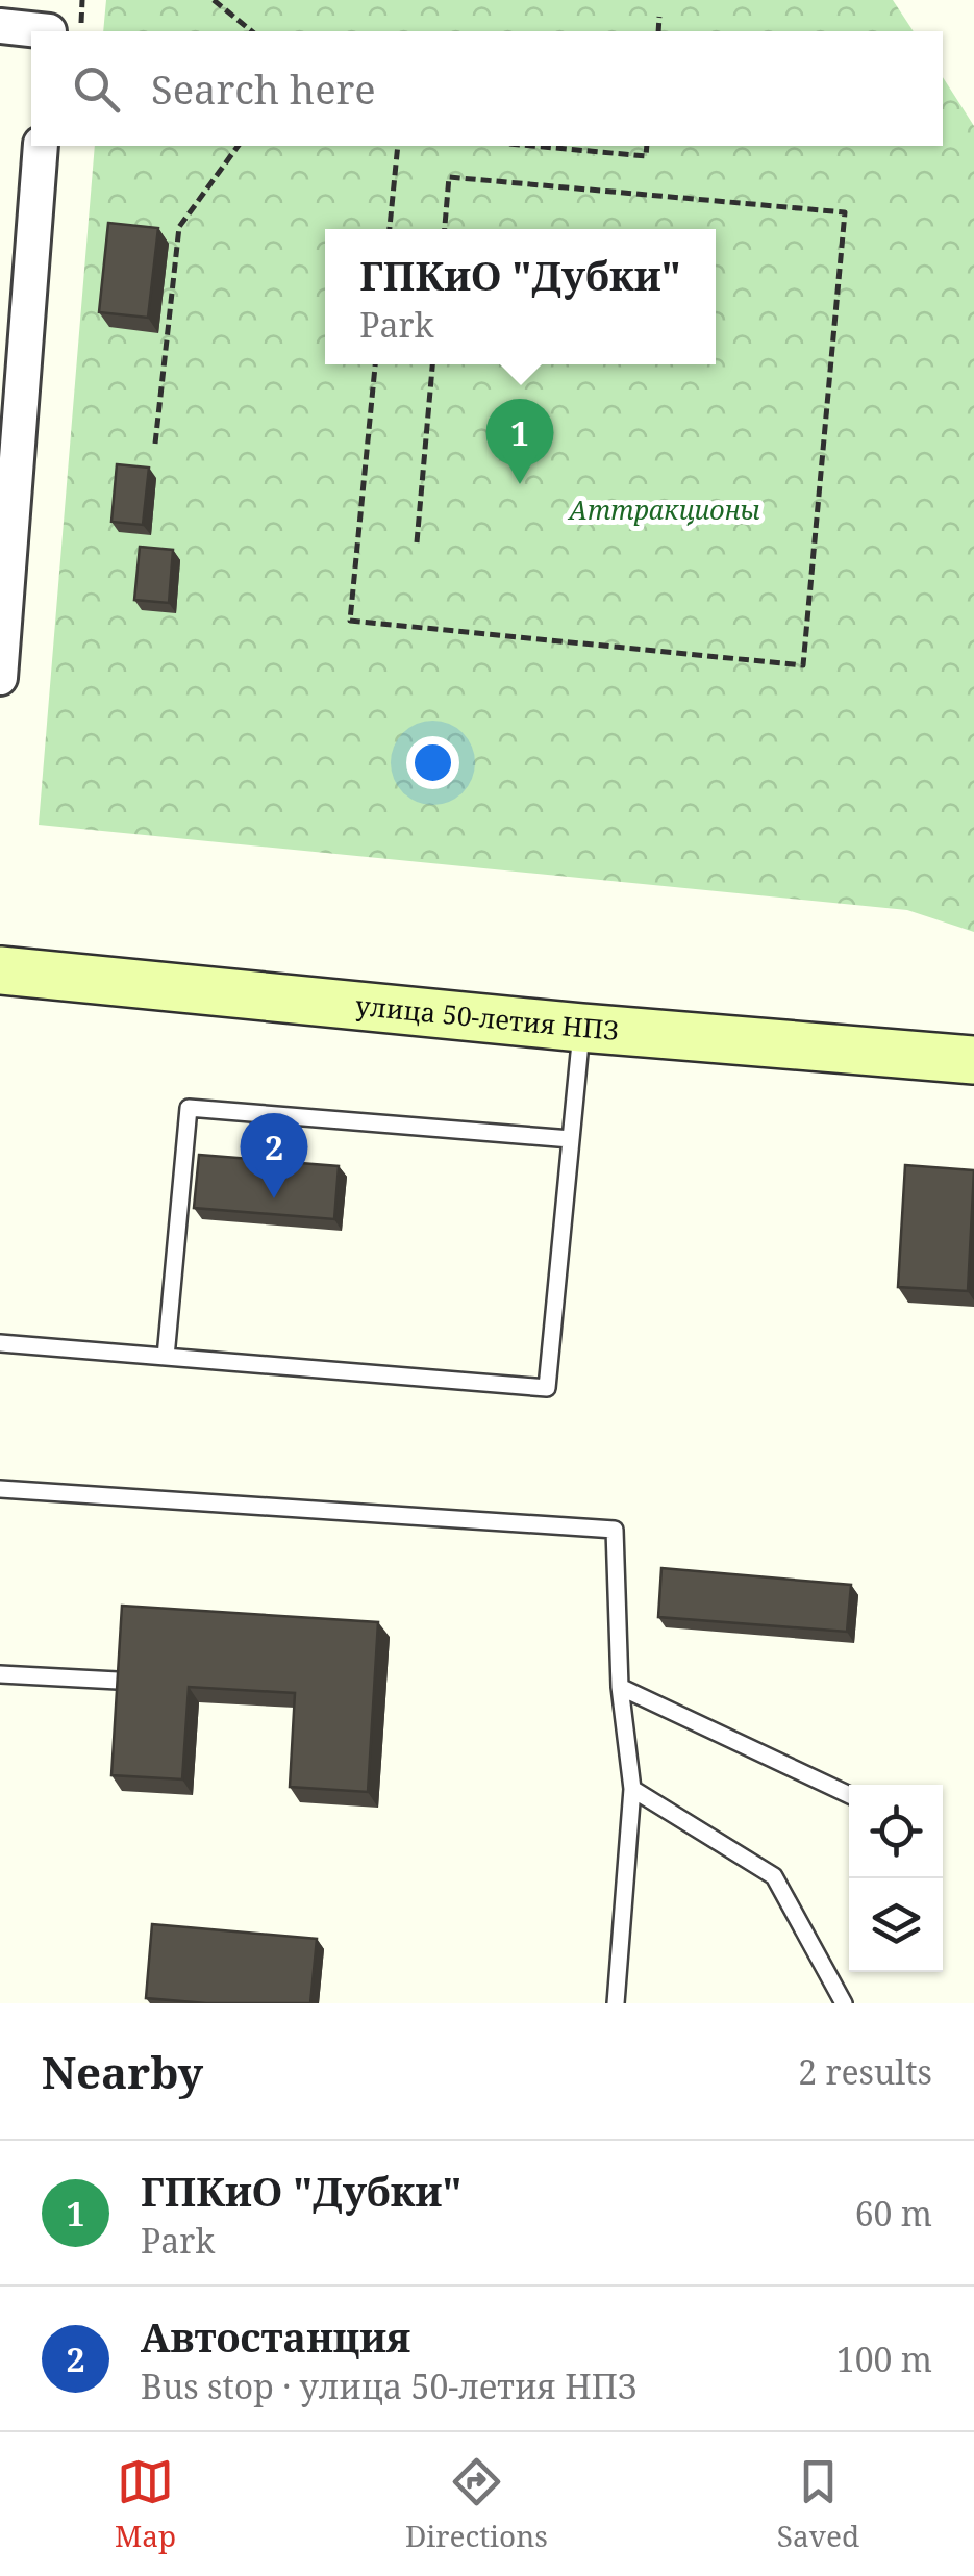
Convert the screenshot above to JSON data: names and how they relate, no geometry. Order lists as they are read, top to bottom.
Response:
{
  "streets": {
    "main road": ["улица 50-летия НПЗ"]
  },
  "parks": ["Аттракционы"],
  "page": {
    "search": "Search here",
    "popup": ["ГПКиО \"Дубки\"", "Park"],
    "pins": ["1", "2"],
    "heading": ["Nearby", "2 results"],
    "list": [
      {
        "mark": "1",
        "name": "ГПКиО \"Дубки\"",
        "note": "Park",
        "value": "60 m"
      },
      {
        "mark": "2",
        "name": "Автостанция",
        "note": "Bus stop · улица 50-летия НПЗ",
        "value": "100 m"
      }
    ],
    "nav": ["Map", "Directions", "Saved"]
  }
}
